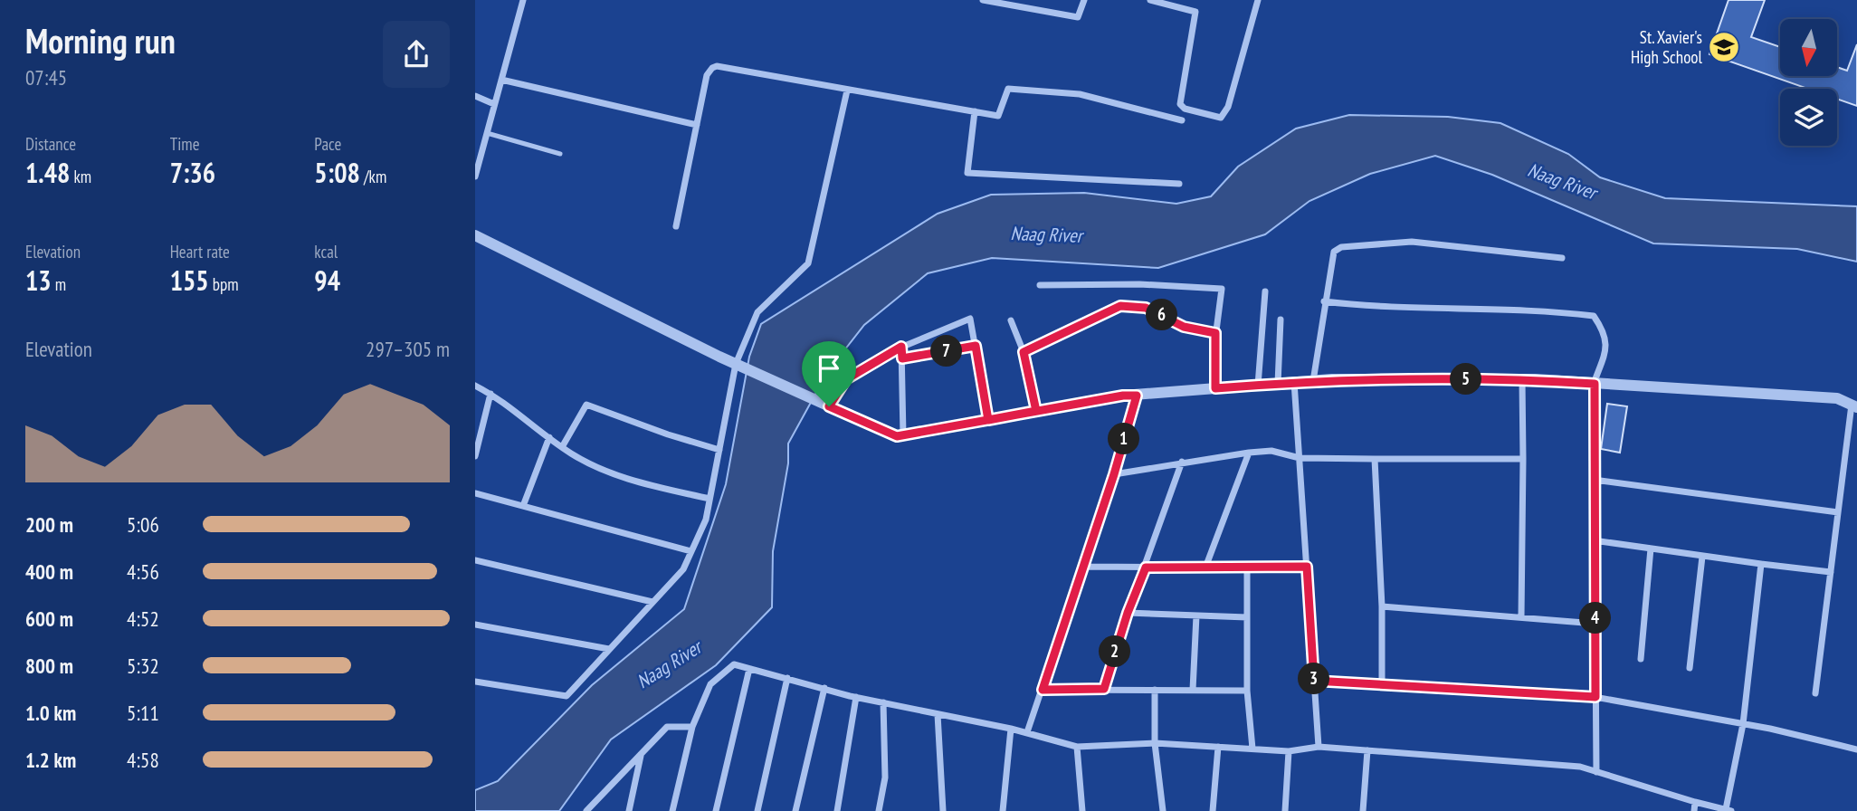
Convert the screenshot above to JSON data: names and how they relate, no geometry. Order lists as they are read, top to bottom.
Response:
{
  "water": ["Naag River"],
  "places": {
    "school or university": ["St. Xavier's High School"]
  },
  "north": "bottom",
  "page": {
    "heading": ["Morning run", "07:45"],
    "stats": [
      ["Distance", "1.48 km"],
      ["Time", "7:36"],
      ["Pace", "5:08 /km"],
      ["Elevation", "13 m"],
      ["Heart rate", "155 bpm"],
      ["kcal", "94"]
    ],
    "pins": [
      "6",
      "7",
      "5",
      "1",
      "4",
      "2",
      "3"
    ],
    "chart": ["Elevation", "297–305 m"],
    "list": [
      {
        "name": "200 m",
        "note": "5:06"
      },
      {
        "name": "400 m",
        "note": "4:56"
      },
      {
        "name": "600 m",
        "note": "4:52"
      },
      {
        "name": "800 m",
        "note": "5:32"
      },
      {
        "name": "1.0 km",
        "note": "5:11"
      },
      {
        "name": "1.2 km",
        "note": "4:58"
      }
    ]
  }
}
